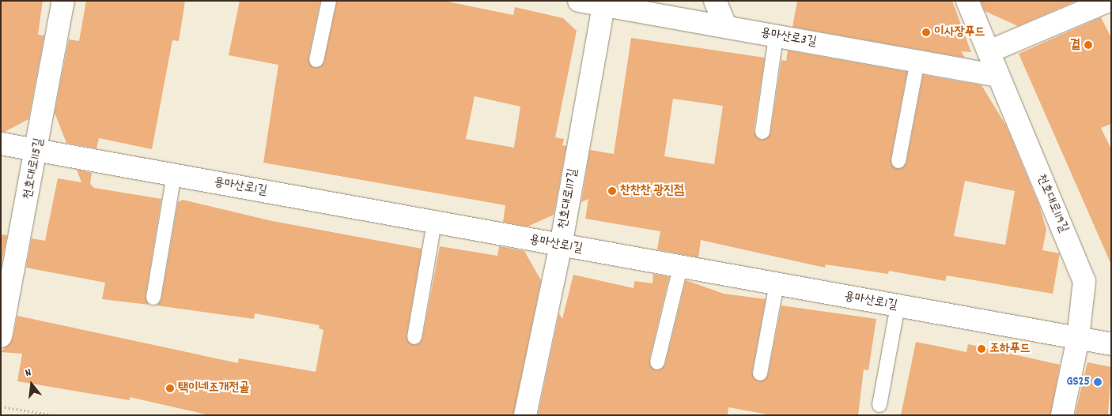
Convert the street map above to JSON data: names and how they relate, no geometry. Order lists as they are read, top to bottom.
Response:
{
  "streets": {
    "street": [
      "용마산로3길",
      "천호대로115길",
      "용마산로1길",
      "천호대로117길",
      "천호대로119길"
    ]
  },
  "crossings": [
    ["용마산로3길", "천호대로117길"],
    ["용마산로3길", "천호대로119길"],
    ["천호대로115길", "용마산로1길"],
    ["용마산로1길", "천호대로117길"],
    ["용마산로1길", "천호대로119길"]
  ],
  "places": [
    "이사장푸드",
    "곁",
    "찬찬찬 광진점",
    "조하푸드",
    "GS25",
    "택이네조개전골"
  ],
  "north": "top"
}
